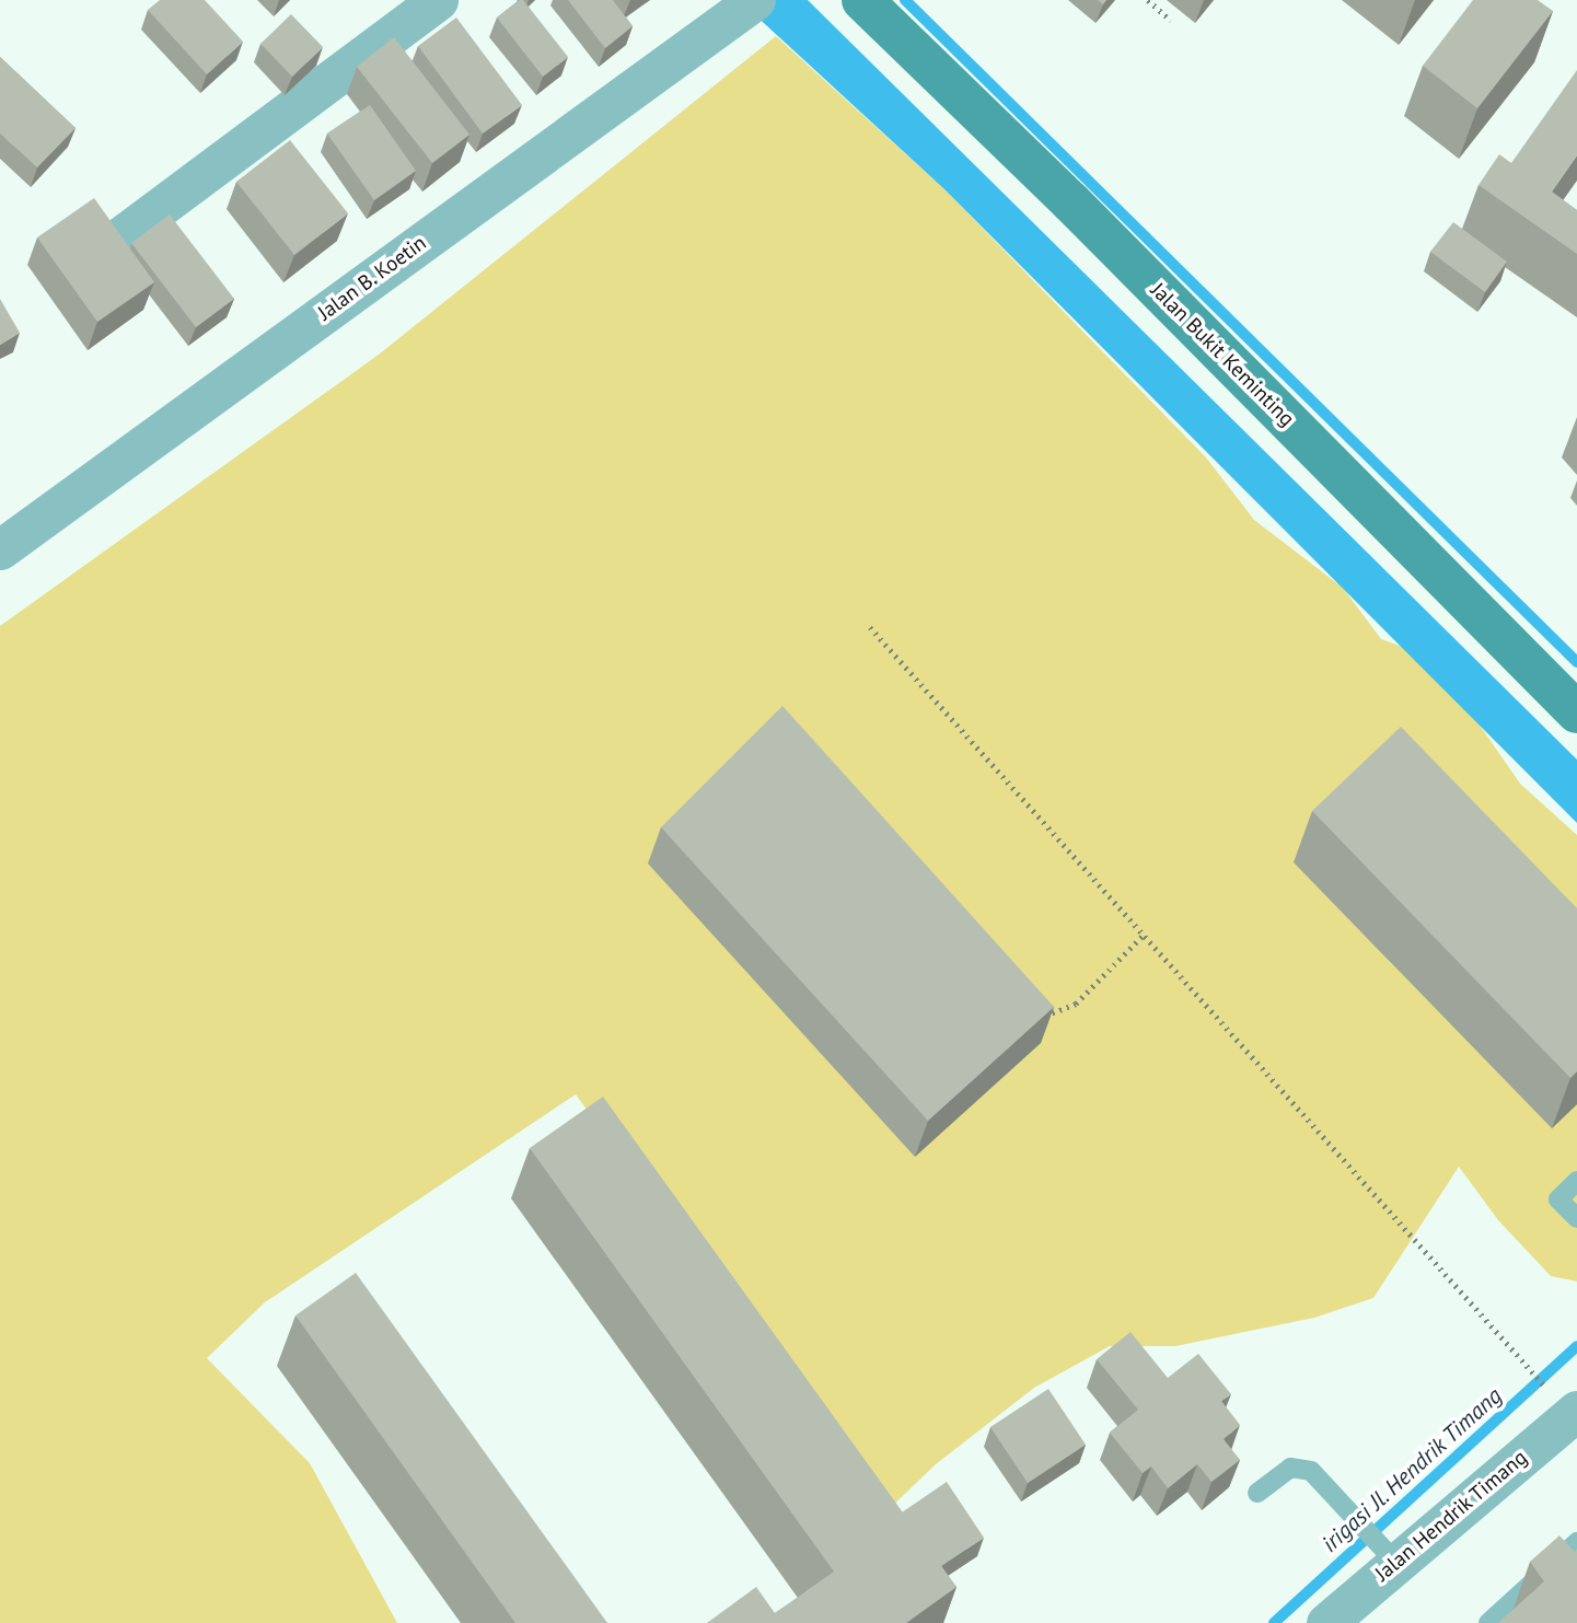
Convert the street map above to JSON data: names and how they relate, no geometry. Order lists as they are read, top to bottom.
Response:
{
  "streets": {
    "main road": ["Jalan Bukit Keminting"],
    "street": ["Jalan B. Koetin", "Jalan Hendrik Timang"]
  },
  "water": ["irigasi Jl. Hendrik Timang"]
}
